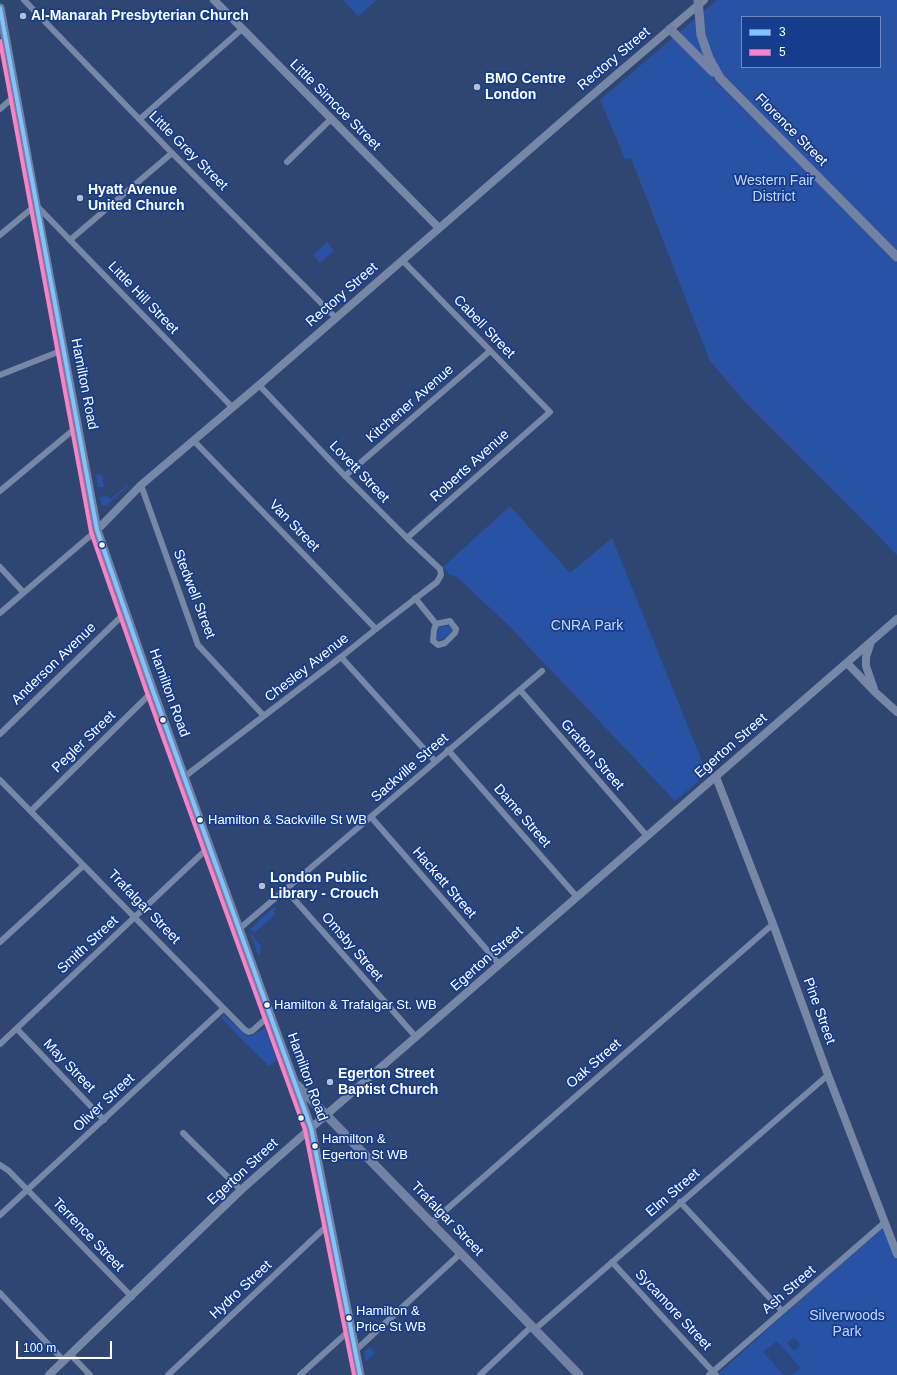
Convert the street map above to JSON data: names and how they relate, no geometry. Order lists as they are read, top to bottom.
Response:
{
  "streets": {
    "main road": ["Florence Street", "Hamilton Road", "Trafalgar Street"],
    "street": [
      "Rectory Street",
      "Little Simcoe Street",
      "Little Grey Street",
      "Little Hill Street",
      "Cabell Street",
      "Kitchener Avenue",
      "Roberts Avenue",
      "Lovett Street",
      "Van Street",
      "Stedwell Street",
      "Anderson Avenue",
      "Chesley Avenue",
      "Pegler Street",
      "Egerton Street",
      "Grafton Street",
      "Sackville Street",
      "Dame Street",
      "Hackett Street",
      "Smith Street",
      "Omsby Street",
      "Pine Street",
      "Oak Street",
      "May Street",
      "Oliver Street",
      "Elm Street",
      "Terrence Street",
      "Hydro Street",
      "Ash Street",
      "Sycamore Street"
    ]
  },
  "crossings": [
    ["Rectory Street", "Little Simcoe Street"],
    ["Rectory Street", "Florence Street"],
    ["Rectory Street", "Little Grey Street"],
    ["Rectory Street", "Little Hill Street"],
    ["Rectory Street", "Cabell Street"],
    ["Rectory Street", "Hamilton Road"],
    ["Rectory Street", "Lovett Street"],
    ["Rectory Street", "Van Street"],
    ["Rectory Street", "Stedwell Street"],
    ["Little Hill Street", "Hamilton Road"],
    ["Cabell Street", "Kitchener Avenue"],
    ["Cabell Street", "Roberts Avenue"],
    ["Hamilton Road", "Anderson Avenue"],
    ["Hamilton Road", "Chesley Avenue"],
    ["Hamilton Road", "Pegler Street"],
    ["Hamilton Road", "Egerton Street"],
    ["Hamilton Road", "Sackville Street"],
    ["Hamilton Road", "Trafalgar Street"],
    ["Hamilton Road", "Smith Street"],
    ["Hamilton Road", "Hydro Street"],
    ["Kitchener Avenue", "Lovett Street"],
    ["Roberts Avenue", "Lovett Street"],
    ["Lovett Street", "Chesley Avenue"],
    ["Van Street", "Chesley Avenue"],
    ["Stedwell Street", "Chesley Avenue"],
    ["Pegler Street", "Trafalgar Street"],
    ["Egerton Street", "Grafton Street"],
    ["Egerton Street", "Dame Street"],
    ["Egerton Street", "Hackett Street"],
    ["Egerton Street", "Trafalgar Street"],
    ["Egerton Street", "Omsby Street"],
    ["Egerton Street", "Pine Street"],
    ["Egerton Street", "Terrence Street"],
    ["Grafton Street", "Sackville Street"],
    ["Sackville Street", "Dame Street"],
    ["Sackville Street", "Hackett Street"],
    ["Sackville Street", "Omsby Street"],
    ["Trafalgar Street", "Smith Street"],
    ["Trafalgar Street", "Oak Street"],
    ["Trafalgar Street", "Oliver Street"],
    ["Trafalgar Street", "Elm Street"],
    ["Smith Street", "May Street"],
    ["Pine Street", "Oak Street"],
    ["Pine Street", "Elm Street"],
    ["Pine Street", "Ash Street"],
    ["May Street", "Oliver Street"],
    ["Oliver Street", "Terrence Street"],
    ["Elm Street", "Sycamore Street"],
    ["Ash Street", "Sycamore Street"]
  ],
  "parks": ["Western Fair District", "CNRA Park", "Silverwoods Park"],
  "places": [
    "Al-Manarah Presbyterian Church",
    "BMO Centre London",
    "Hyatt Avenue United Church",
    "Hamilton & Sackville St WB",
    "London Public Library - Crouch",
    "Hamilton & Trafalgar St. WB",
    "Egerton Street Baptist Church",
    "Hamilton & Egerton St WB",
    "Hamilton & Price St WB"
  ],
  "lines": ["transit line 3", "transit line 5"],
  "legend": ["3", "5"],
  "scale_bar": "100 m"
}
